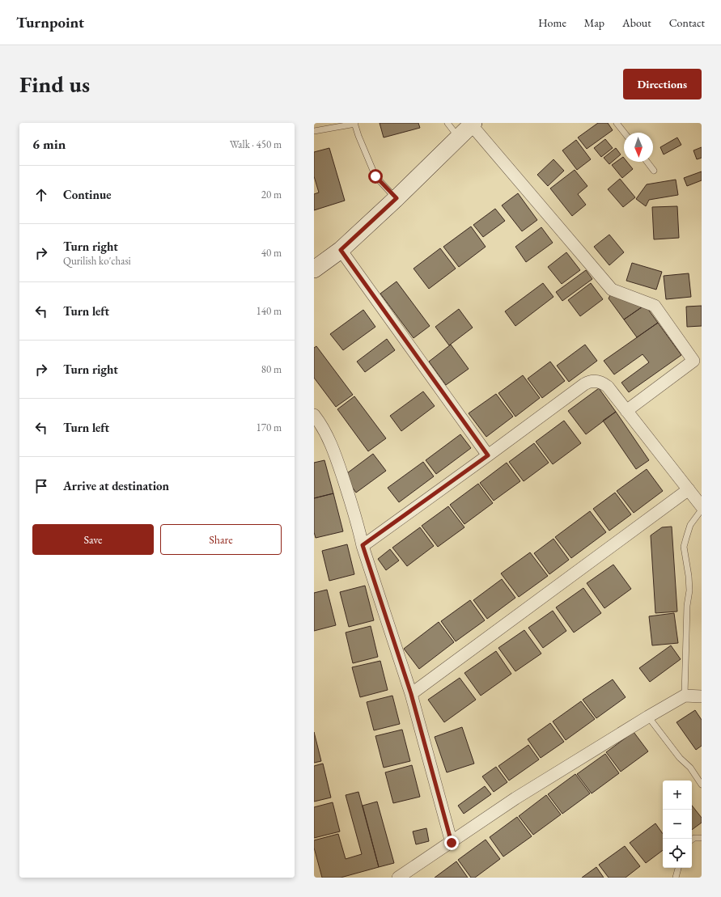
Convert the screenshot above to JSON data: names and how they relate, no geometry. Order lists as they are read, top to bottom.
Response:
{
  "north": "bottom",
  "page": {
    "header": "Turnpoint",
    "nav": [
      "Home",
      "Map",
      "About",
      "Contact"
    ],
    "buttons": [
      "Directions",
      ["Save", "Share"]
    ],
    "title": "Find us",
    "heading": ["6 min", "Walk · 450 m"],
    "list": [
      ["Continue", "20 m"],
      ["Turn right", "Qurilish ko'chasi", "40 m"],
      ["Turn left", "140 m"],
      ["Turn right", "80 m"],
      ["Turn left", "170 m"],
      "Arrive at destination"
    ],
    "map_buttons": ["+", "−"]
  }
}
